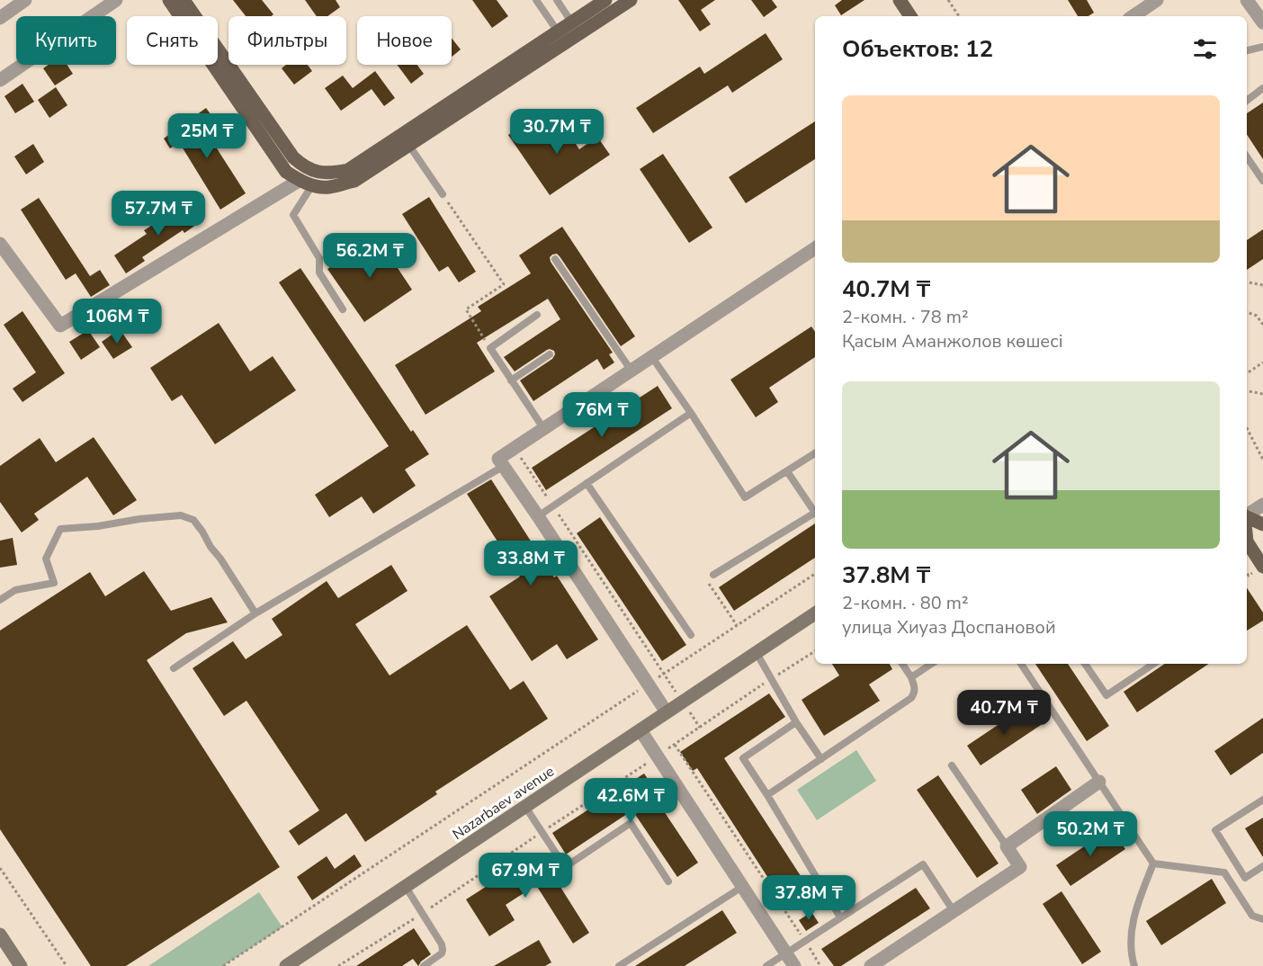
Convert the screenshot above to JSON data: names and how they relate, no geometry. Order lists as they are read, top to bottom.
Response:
{
  "streets": {
    "main road": ["Nazarbaev avenue"]
  },
  "page": {
    "chip": [
      "Купить",
      "Снять",
      "Фильтры",
      "Новое"
    ],
    "heading": "Объектов: 12",
    "list": [
      {
        "name": "40.7M ₸",
        "note": "2-комн. · 78 m² · Қасым Аманжолов көшесі"
      },
      {
        "name": "37.8M ₸",
        "note": "2-комн. · 80 m² · улица Хиуаз Доспановой"
      }
    ],
    "price": [
      "30.7M ₸",
      "25M ₸",
      "57.7M ₸",
      "56.2M ₸",
      "106M ₸",
      "76M ₸",
      "33.8M ₸",
      "40.7M ₸",
      "42.6M ₸",
      "50.2M ₸",
      "67.9M ₸",
      "37.8M ₸"
    ]
  }
}
